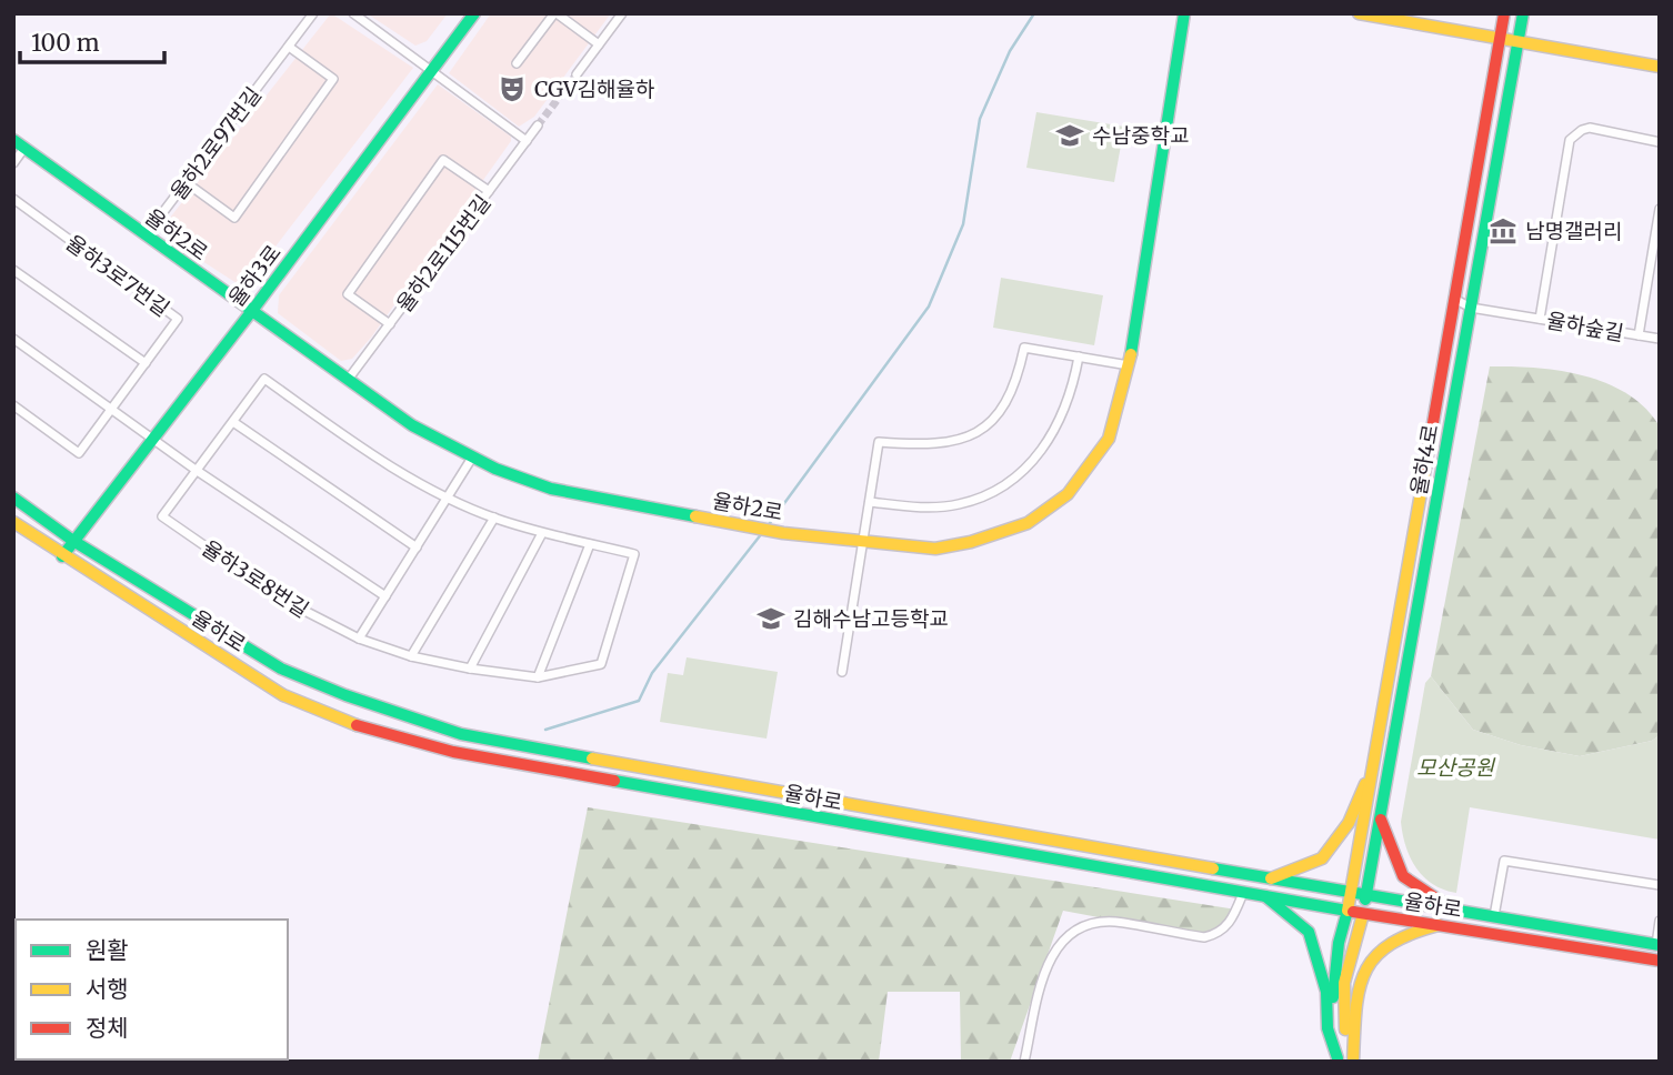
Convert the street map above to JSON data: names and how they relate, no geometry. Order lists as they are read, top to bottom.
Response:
{
  "streets": {
    "main road": [
      "율하2로",
      "율하3로",
      "율하4로",
      "율하로"
    ],
    "street": [
      "율하2로97번길",
      "율하2로115번길",
      "율하3로7번길",
      "율하숲길",
      "율하3로8번길"
    ]
  },
  "crossings": [
    ["율하2로97번길", "율하2로"],
    ["율하2로", "율하2로115번길"],
    ["율하2로", "율하3로"],
    ["율하3로", "율하로"],
    ["율하숲길", "율하4로"],
    ["율하4로", "율하로"]
  ],
  "parks": ["모산공원"],
  "places": {
    "theatre": ["CGV김해율하"],
    "school or university": ["수남중학교", "김해수남고등학교"],
    "museum": ["남명갤러리"]
  },
  "legend": ["원활", "서행", "정체"],
  "scale_bar": "100 m"
}
